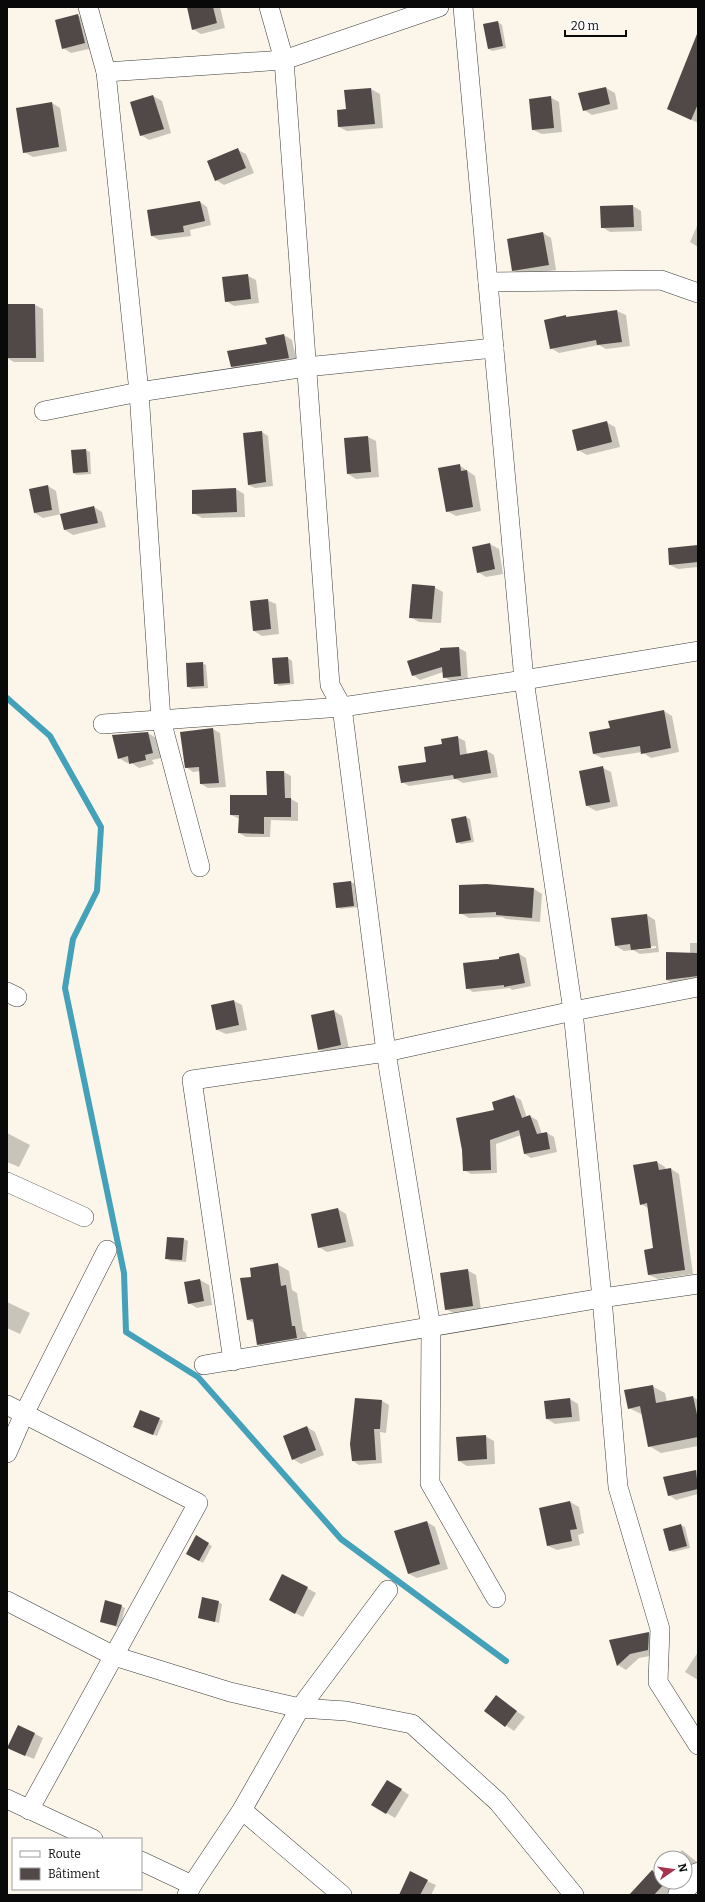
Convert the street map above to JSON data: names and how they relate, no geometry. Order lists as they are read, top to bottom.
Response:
{
  "legend": ["Route", "Bâtiment"],
  "scale_bar": "20 m",
  "north": "right"
}
